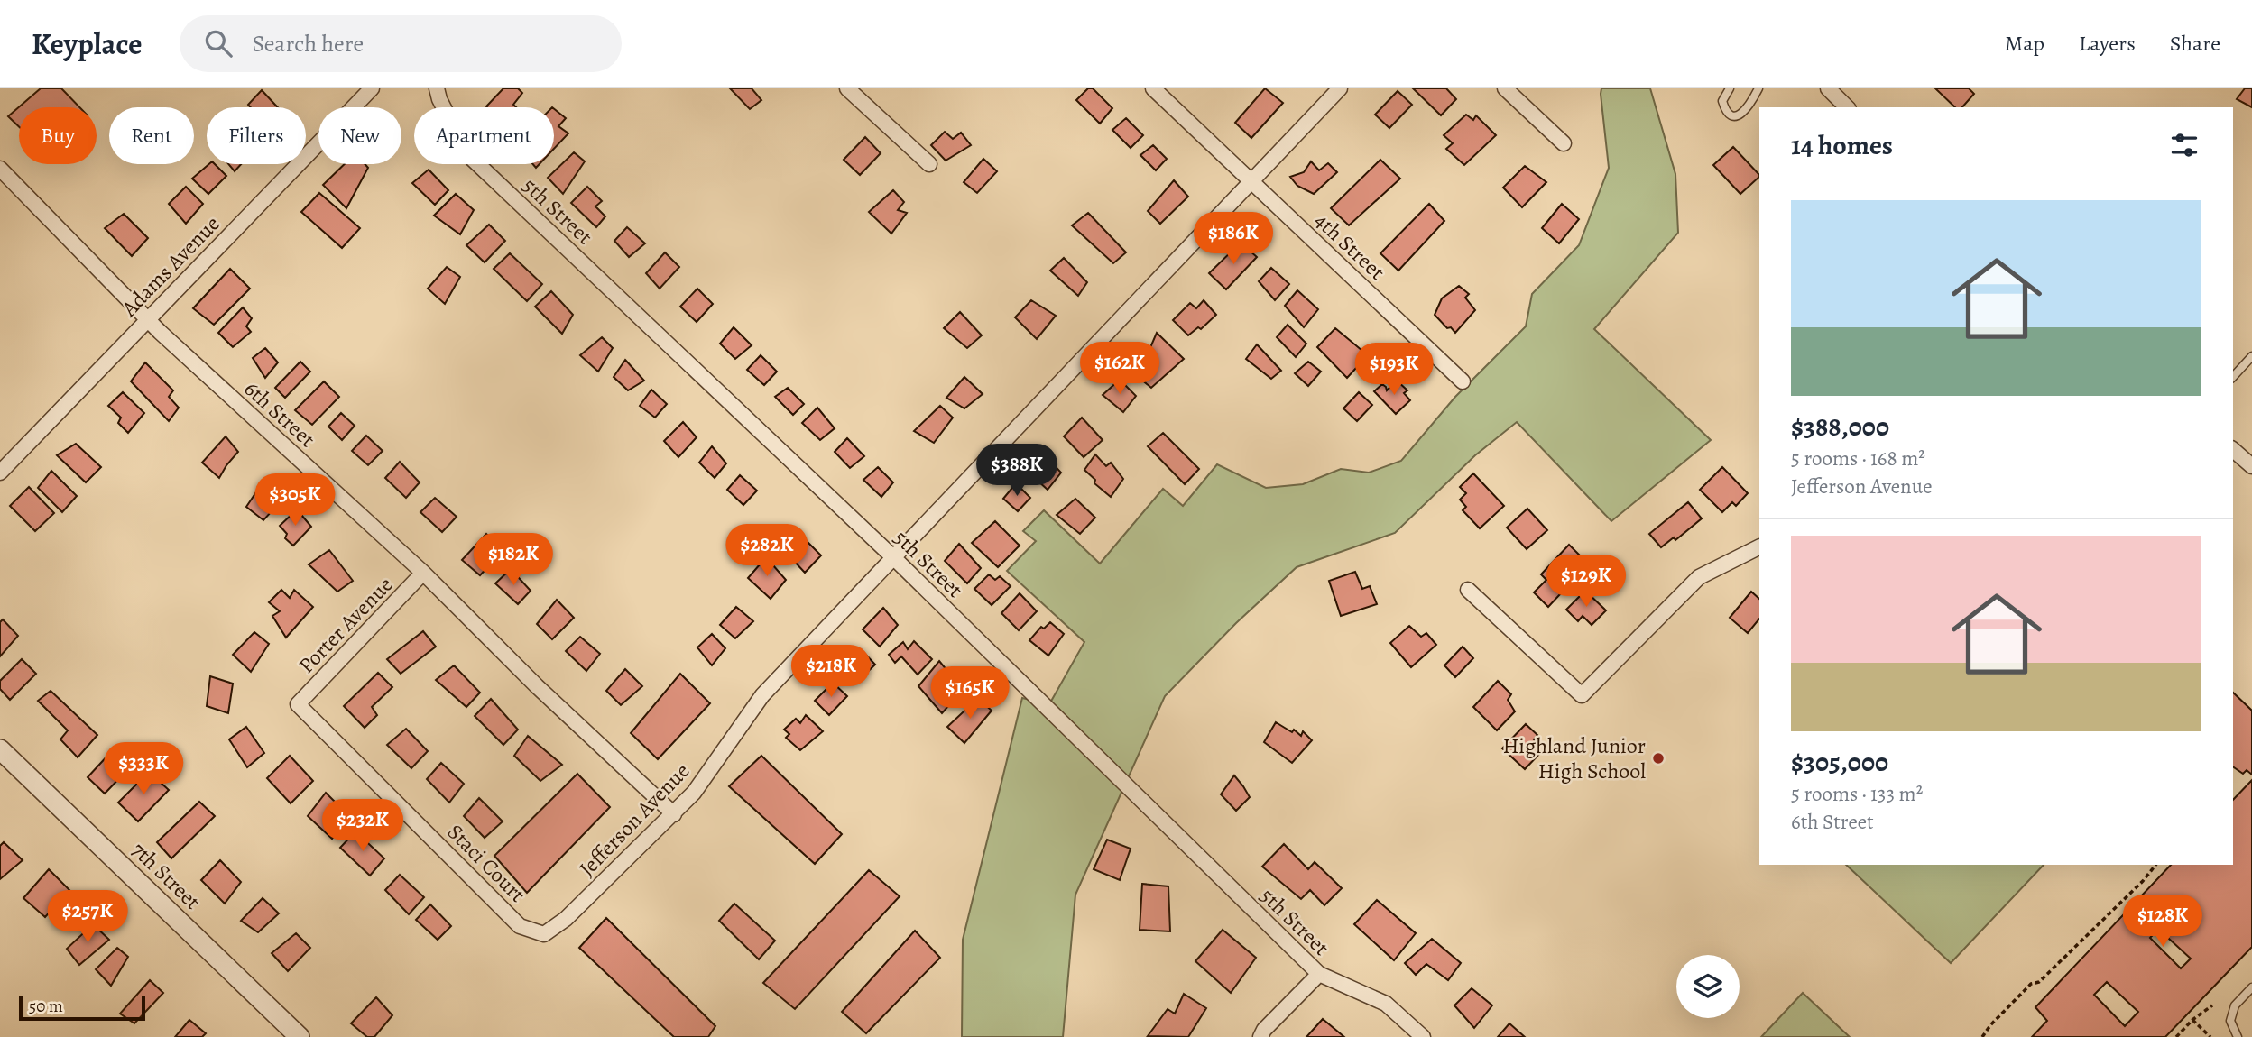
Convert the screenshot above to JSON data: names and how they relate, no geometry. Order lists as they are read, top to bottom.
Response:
{
  "streets": {
    "street": [
      "5th Street",
      "4th Street",
      "Adams Avenue",
      "6th Street",
      "Porter Avenue",
      "Jefferson Avenue",
      "Staci Court",
      "7th Street"
    ]
  },
  "crossings": [
    ["5th Street", "Jefferson Avenue"],
    ["4th Street", "Jefferson Avenue"],
    ["Adams Avenue", "6th Street"],
    ["6th Street", "Porter Avenue"],
    ["6th Street", "Jefferson Avenue"],
    ["Porter Avenue", "Staci Court"],
    ["Jefferson Avenue", "Staci Court"]
  ],
  "places": ["Highland Junior High School"],
  "scale_bar": "50 m",
  "page": {
    "header": "Keyplace",
    "search": "Search here",
    "nav": ["Map", "Layers", "Share"],
    "chip": [
      "Buy",
      "Rent",
      "Filters",
      "New",
      "Apartment"
    ],
    "heading": "14 homes",
    "list": [
      {
        "name": "$388,000",
        "note": "5 rooms · 168 m² · Jefferson Avenue"
      },
      {
        "name": "$305,000",
        "note": "5 rooms · 133 m² · 6th Street"
      }
    ],
    "price": [
      "$186K",
      "$162K",
      "$193K",
      "$388K",
      "$305K",
      "$282K",
      "$182K",
      "$129K",
      "$218K",
      "$165K",
      "$333K",
      "$232K",
      "$257K",
      "$128K"
    ],
    "scale": "50 m"
  }
}
